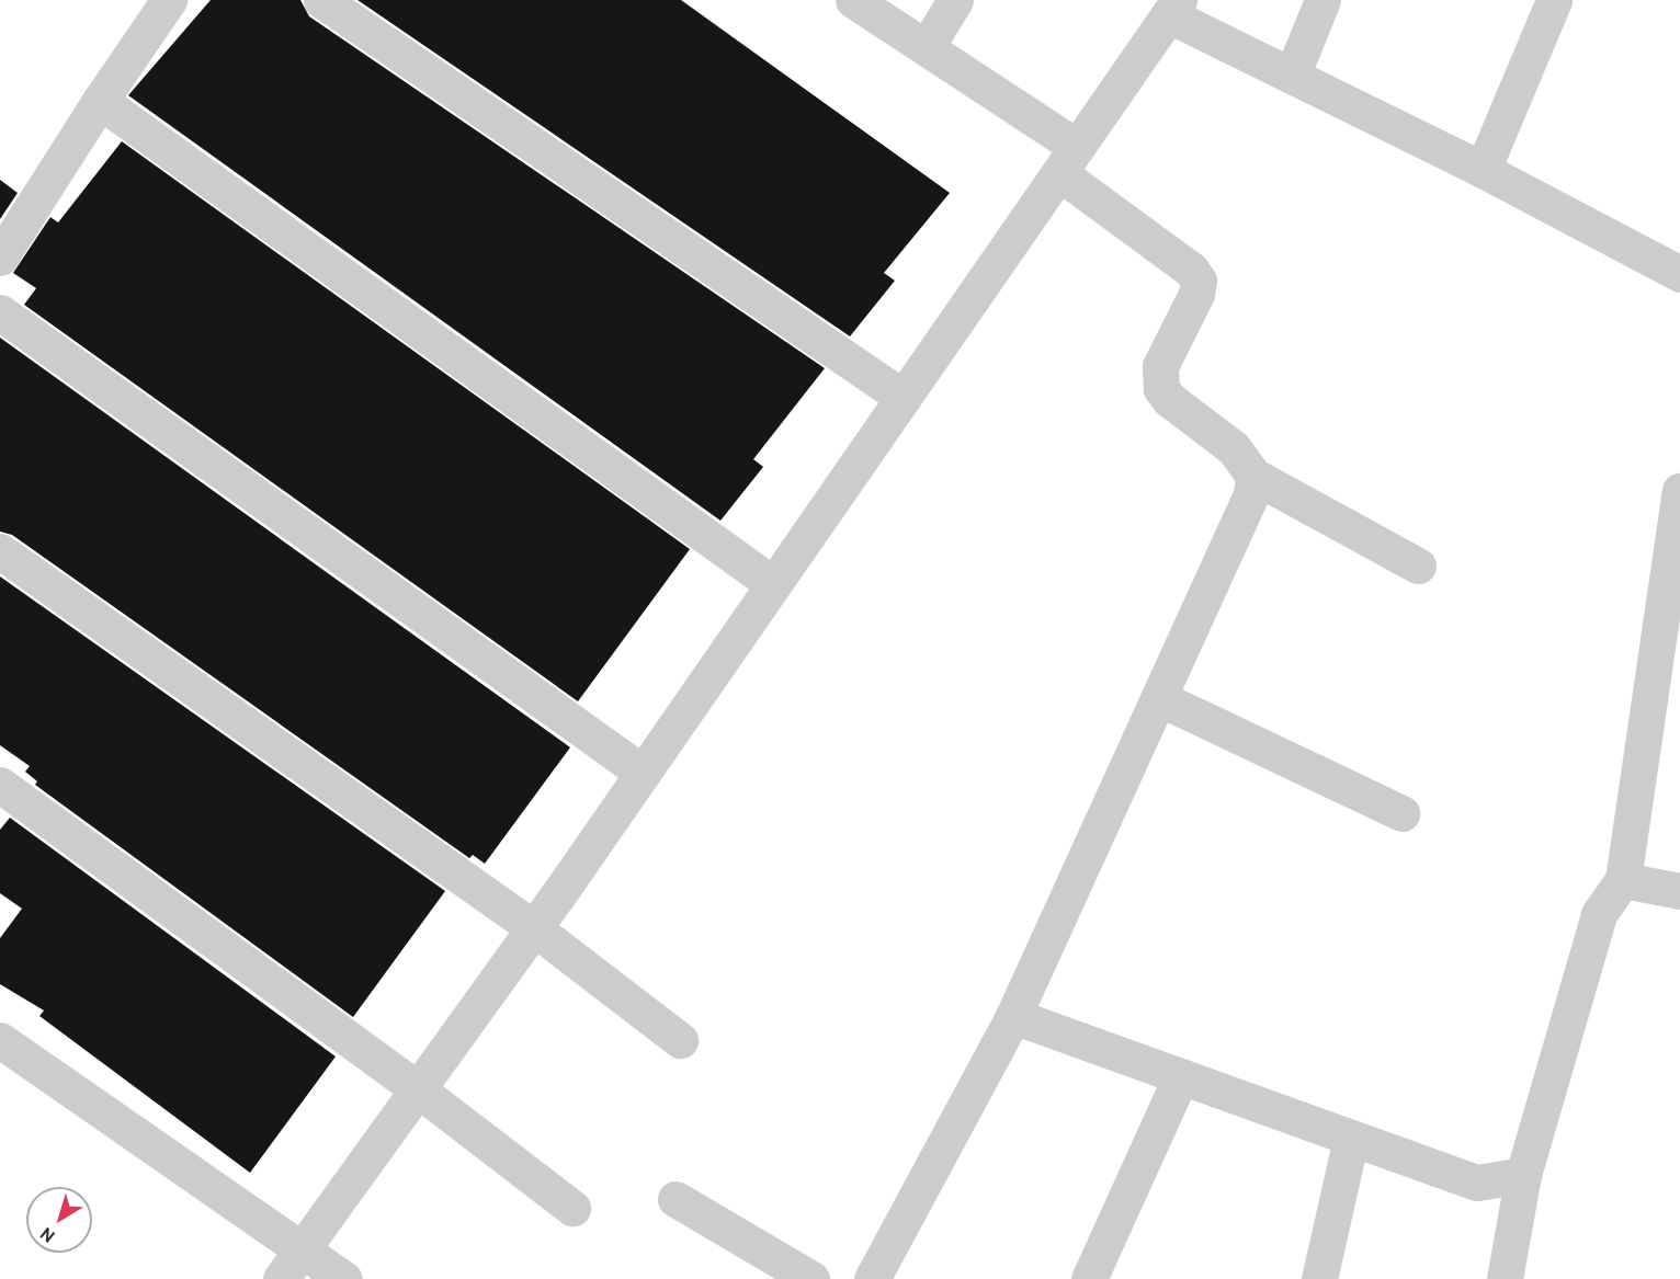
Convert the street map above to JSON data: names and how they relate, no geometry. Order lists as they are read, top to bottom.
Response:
{
  "north": "bottom left"
}
